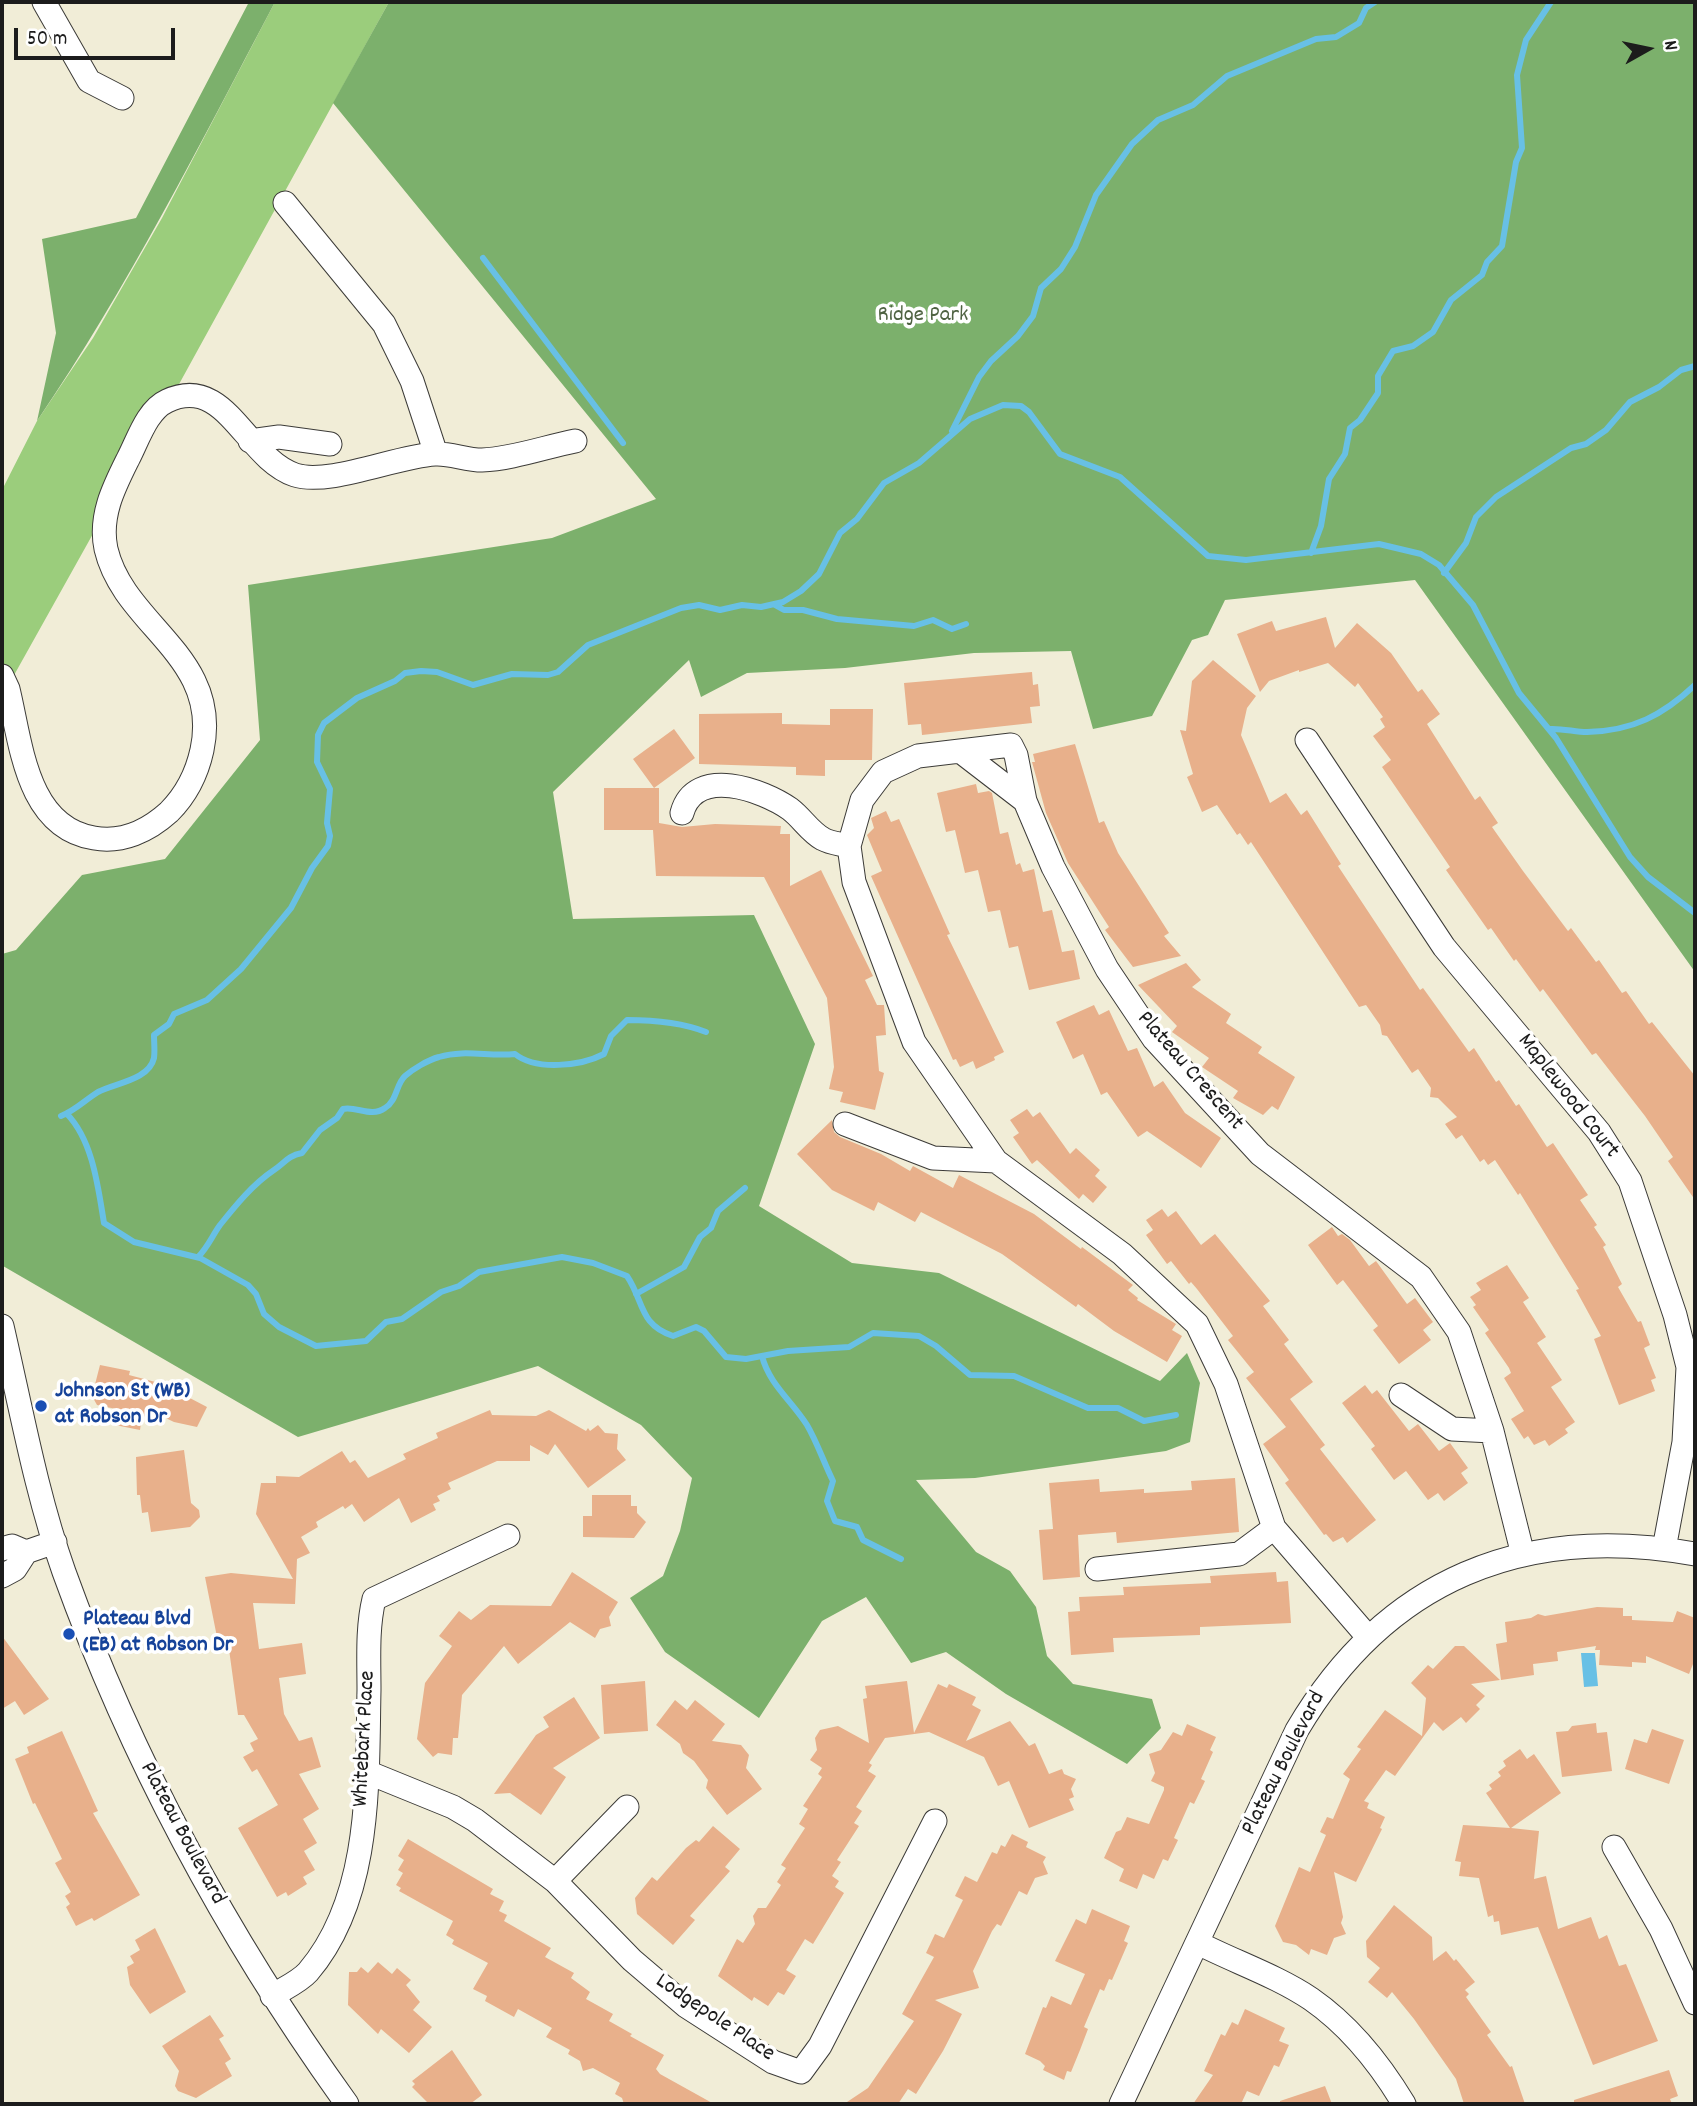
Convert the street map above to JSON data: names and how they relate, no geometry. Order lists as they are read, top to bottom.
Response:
{
  "streets": {
    "street": [
      "Plateau Crescent",
      "Maplewood Court",
      "Whitebark Place",
      "Plateau Boulevard",
      "Lodgepole Place"
    ]
  },
  "crossings": [
    ["Plateau Crescent", "Plateau Boulevard"],
    ["Maplewood Court", "Plateau Boulevard"],
    ["Whitebark Place", "Plateau Boulevard"],
    ["Whitebark Place", "Lodgepole Place"]
  ],
  "parks": ["Ridge Park"],
  "places": ["Johnson St (WB) at Robson Dr", "Plateau Blvd (EB) at Robson Dr"],
  "scale_bar": "50 m",
  "north": "right"
}
